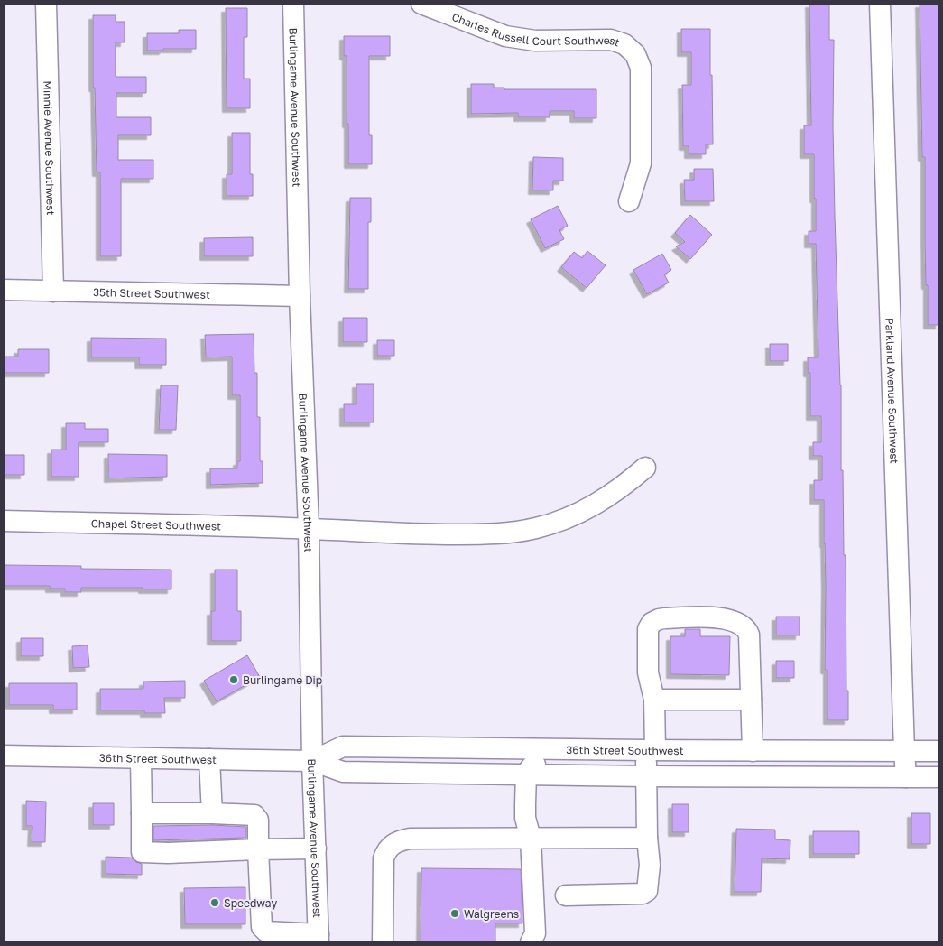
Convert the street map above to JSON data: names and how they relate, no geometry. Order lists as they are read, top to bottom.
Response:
{
  "streets": {
    "street": [
      "Charles Russell Court Southwest",
      "Burlingame Avenue Southwest",
      "Minnie Avenue Southwest",
      "35th Street Southwest",
      "Parkland Avenue Southwest",
      "Chapel Street Southwest",
      "36th Street Southwest"
    ]
  },
  "crossings": [
    ["Burlingame Avenue Southwest", "35th Street Southwest"],
    ["Burlingame Avenue Southwest", "Chapel Street Southwest"],
    ["Burlingame Avenue Southwest", "36th Street Southwest"],
    ["Minnie Avenue Southwest", "35th Street Southwest"],
    ["Parkland Avenue Southwest", "36th Street Southwest"]
  ],
  "places": ["Burlingame Dip", "Speedway", "Walgreens"]
}
